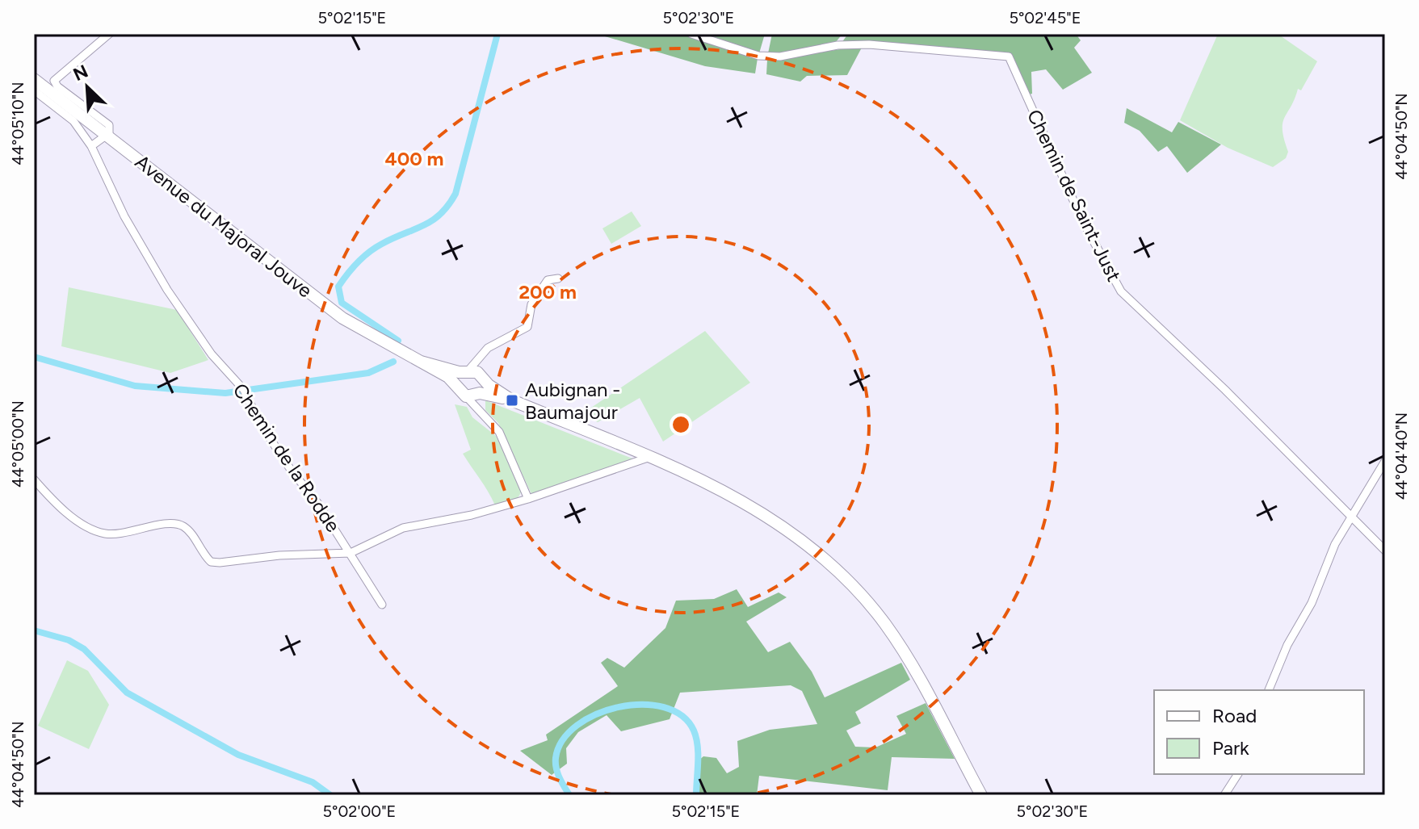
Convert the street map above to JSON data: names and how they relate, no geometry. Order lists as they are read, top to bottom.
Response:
{
  "streets": {
    "main road": ["Avenue du Majoral Jouve"],
    "street": ["Chemin de Saint-Just", "Chemin de la Rodde"]
  },
  "places": {
    "transit": ["Aubignan - Baumajour"]
  },
  "legend": ["Road", "Park"],
  "north": "top left",
  "coordinates": [
    "5°02'15\"E",
    "5°02'30\"E",
    "5°02'45\"E",
    "44°05'10\"N",
    "44°04'50\"N",
    "44°05'00\"N",
    "44°04'40\"N",
    "5°02'00\"E"
  ],
  "rings": ["400 m", "200 m"]
}
